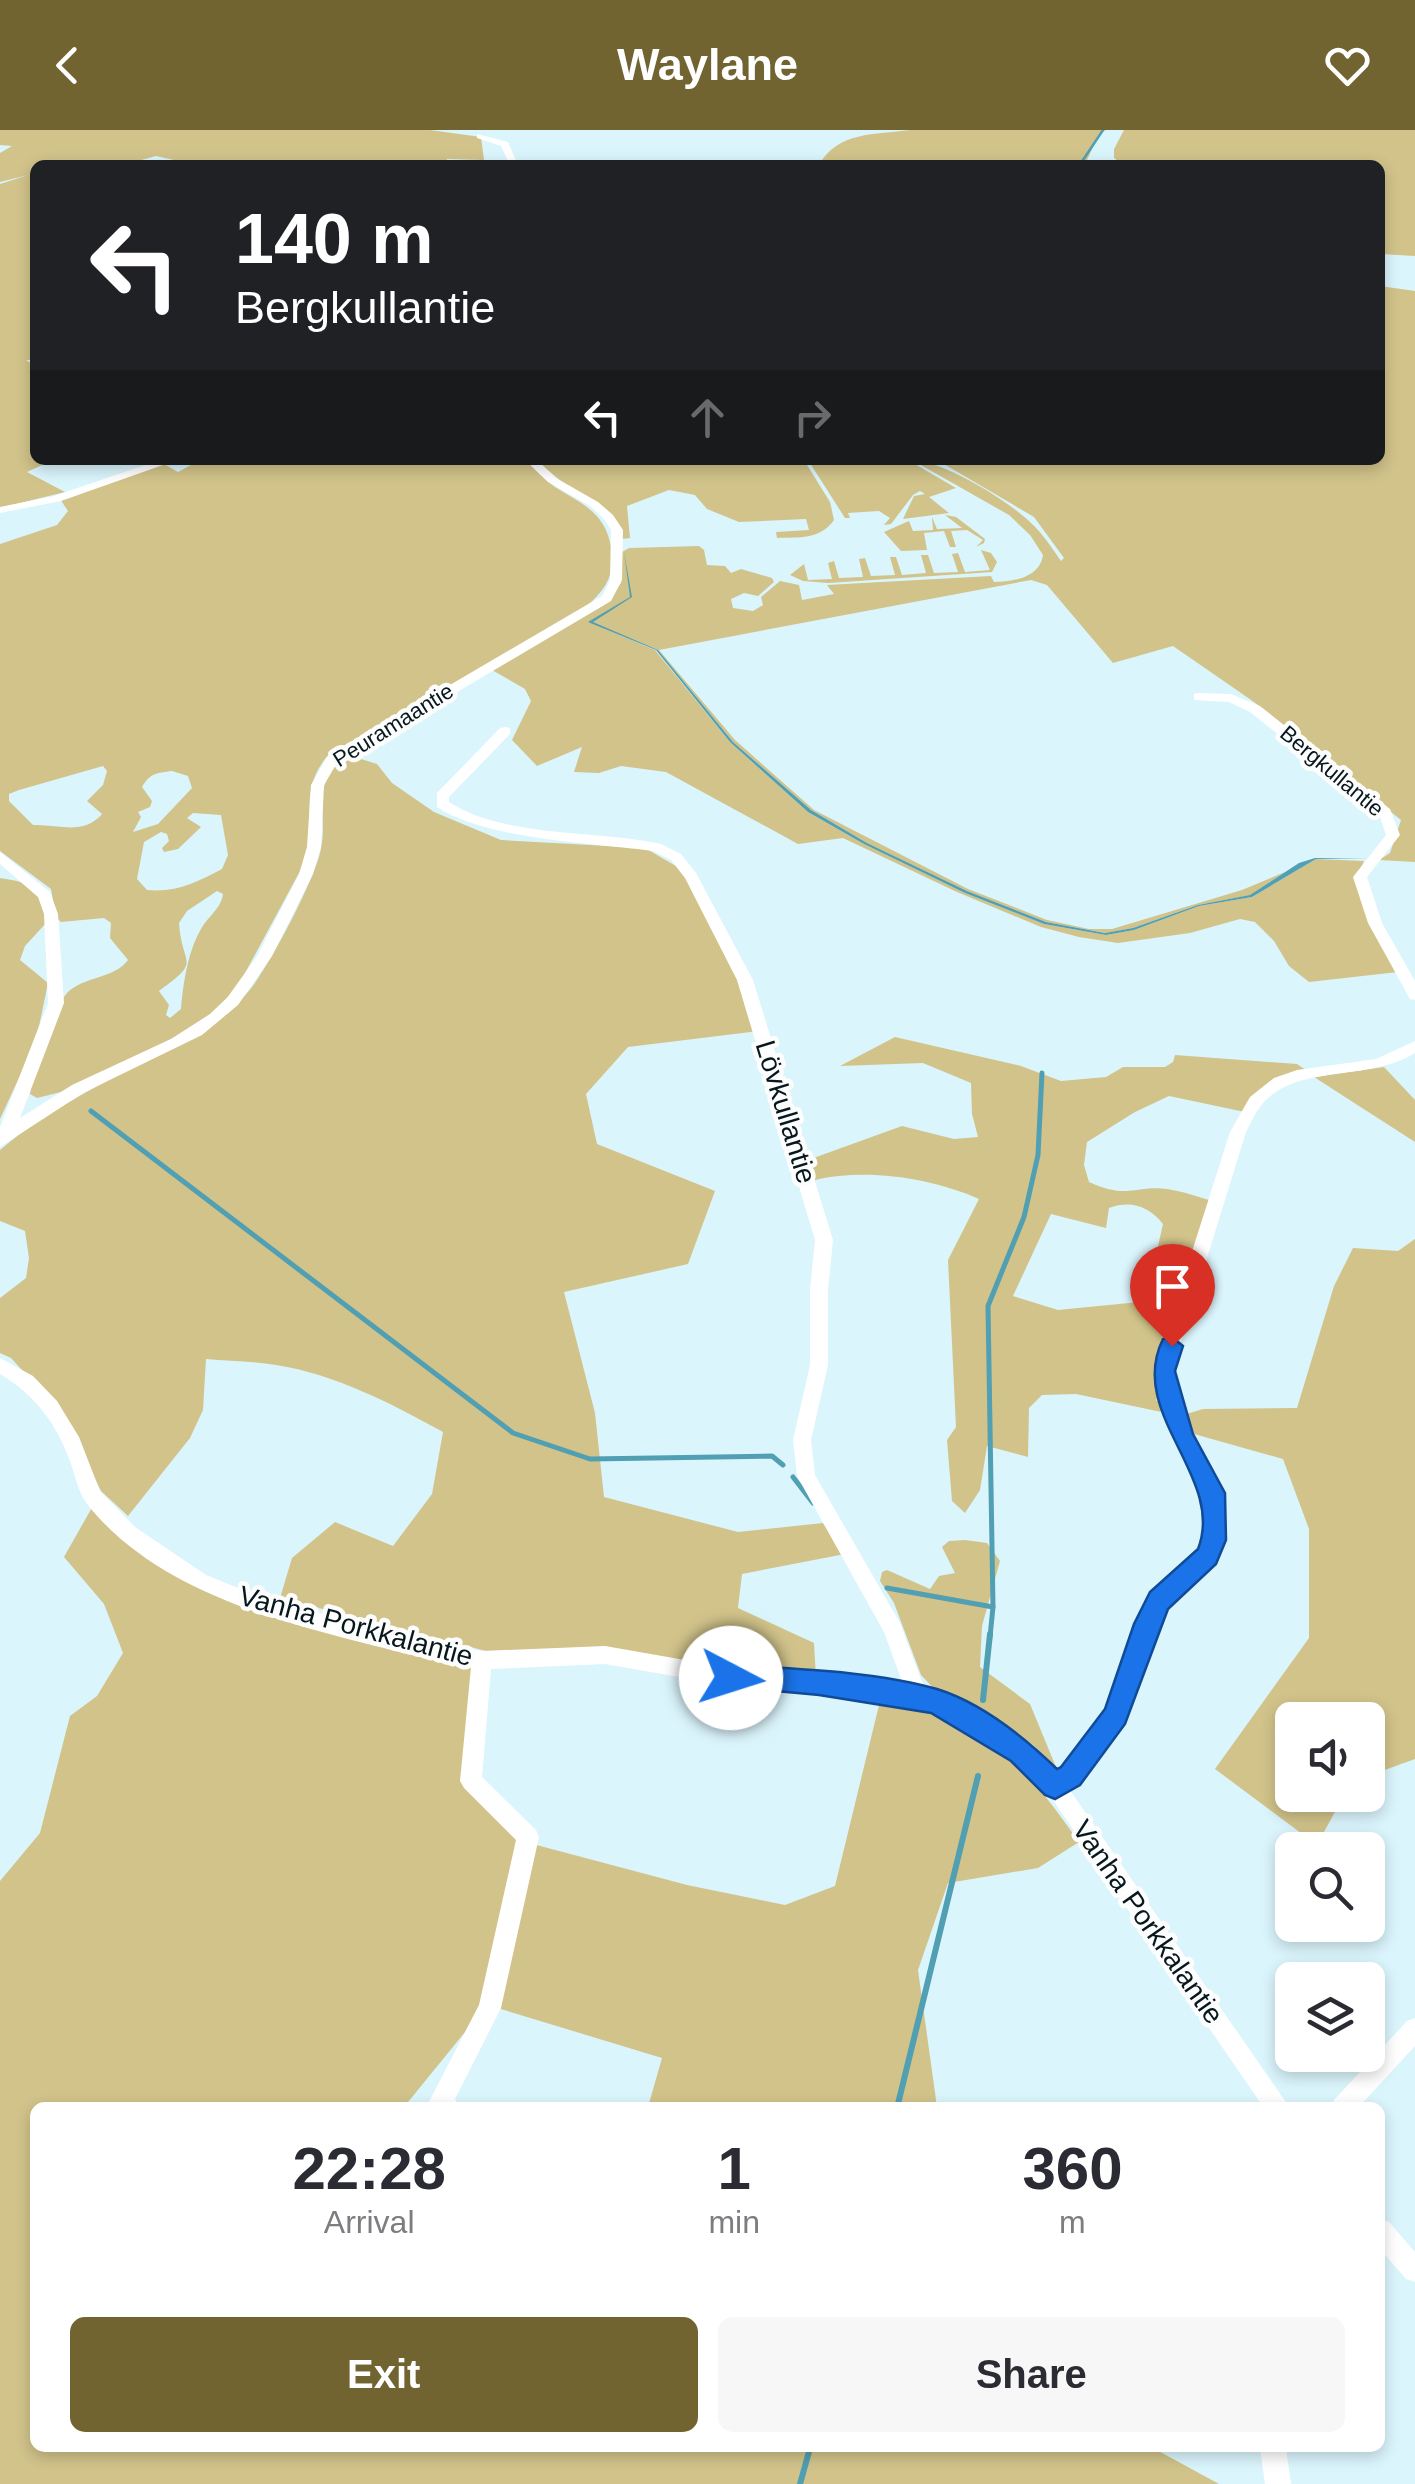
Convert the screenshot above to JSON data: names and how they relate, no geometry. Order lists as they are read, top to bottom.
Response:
{
  "streets": {
    "street": [
      "Peuramaantie",
      "Bergkullantie",
      "Lövkullantie",
      "Vanha Porkkalantie"
    ]
  },
  "crossings": [
    ["Lövkullantie", "Vanha Porkkalantie"]
  ],
  "page": {
    "header": "Waylane",
    "turn": ["140 m", "Bergkullantie"],
    "eta": [
      "22:28",
      "Arrival",
      "1",
      "min",
      "360",
      "m"
    ],
    "buttons": ["Exit", "Share"]
  }
}
